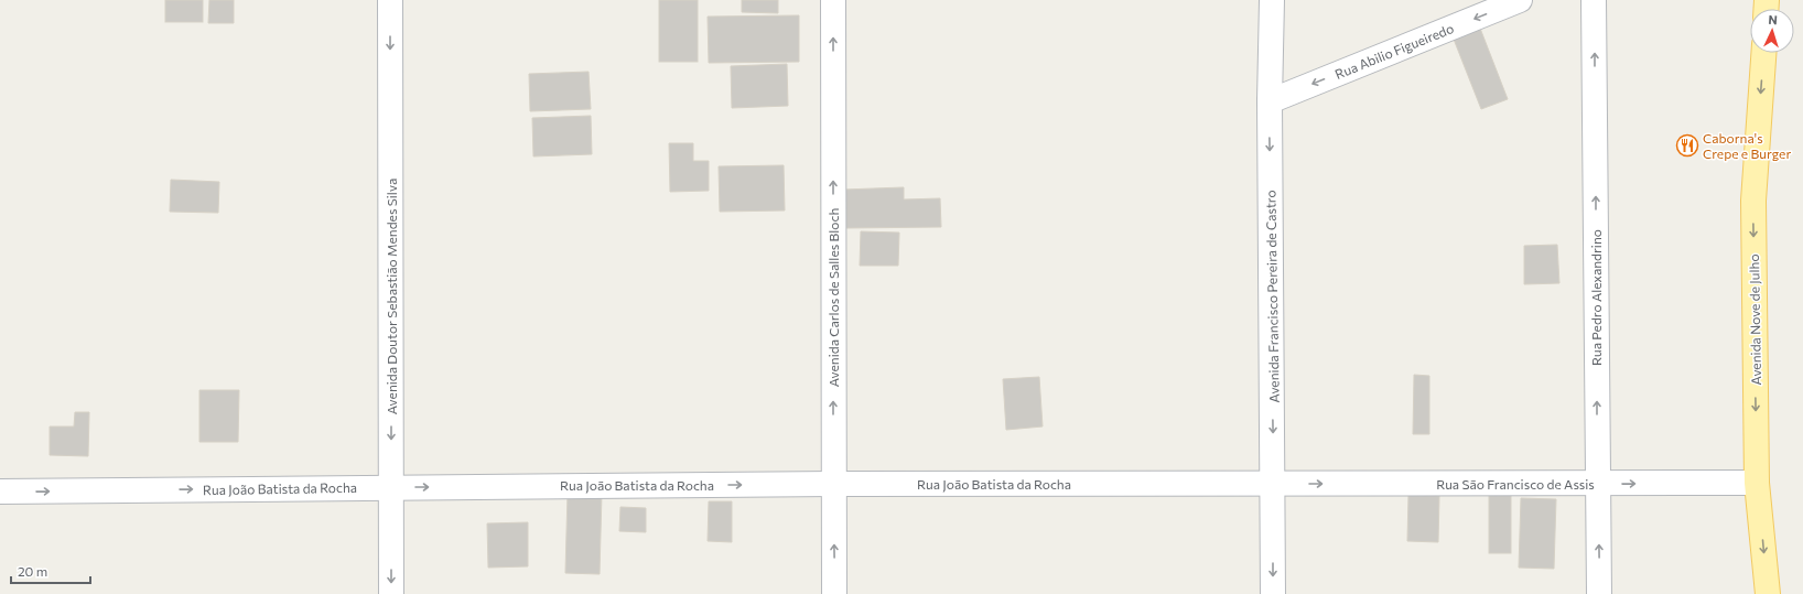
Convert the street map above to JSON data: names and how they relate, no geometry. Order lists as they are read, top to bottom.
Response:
{
  "streets": {
    "main road": ["Avenida Nove de Julho"],
    "street": [
      "Rua Abilio Figueiredo",
      "Avenida Doutor Sebastião Mendes Silva",
      "Avenida Francisco Pereira de Castro",
      "Avenida Carlos de Salles Bloch",
      "Rua Pedro Alexandrino",
      "Rua João Batista da Rocha",
      "Rua São Francisco de Assis"
    ]
  },
  "crossings": [
    ["Rua Abilio Figueiredo", "Avenida Francisco Pereira de Castro"],
    ["Avenida Doutor Sebastião Mendes Silva", "Rua João Batista da Rocha"],
    ["Avenida Francisco Pereira de Castro", "Rua João Batista da Rocha"],
    ["Avenida Francisco Pereira de Castro", "Rua São Francisco de Assis"],
    ["Avenida Carlos de Salles Bloch", "Rua João Batista da Rocha"],
    ["Rua Pedro Alexandrino", "Rua São Francisco de Assis"],
    ["Avenida Nove de Julho", "Rua São Francisco de Assis"],
    ["Rua João Batista da Rocha", "Rua São Francisco de Assis"]
  ],
  "one_way": [
    "Rua Abilio Figueiredo",
    "Avenida Doutor Sebastião Mendes Silva",
    "Avenida Francisco Pereira de Castro",
    "Avenida Carlos de Salles Bloch",
    "Rua Pedro Alexandrino",
    "Avenida Nove de Julho",
    "Rua João Batista da Rocha",
    "Rua São Francisco de Assis"
  ],
  "places": {
    "restaurant": ["Caborna's Crepe e Burger"]
  },
  "scale_bar": "20 m",
  "north": "top"
}
